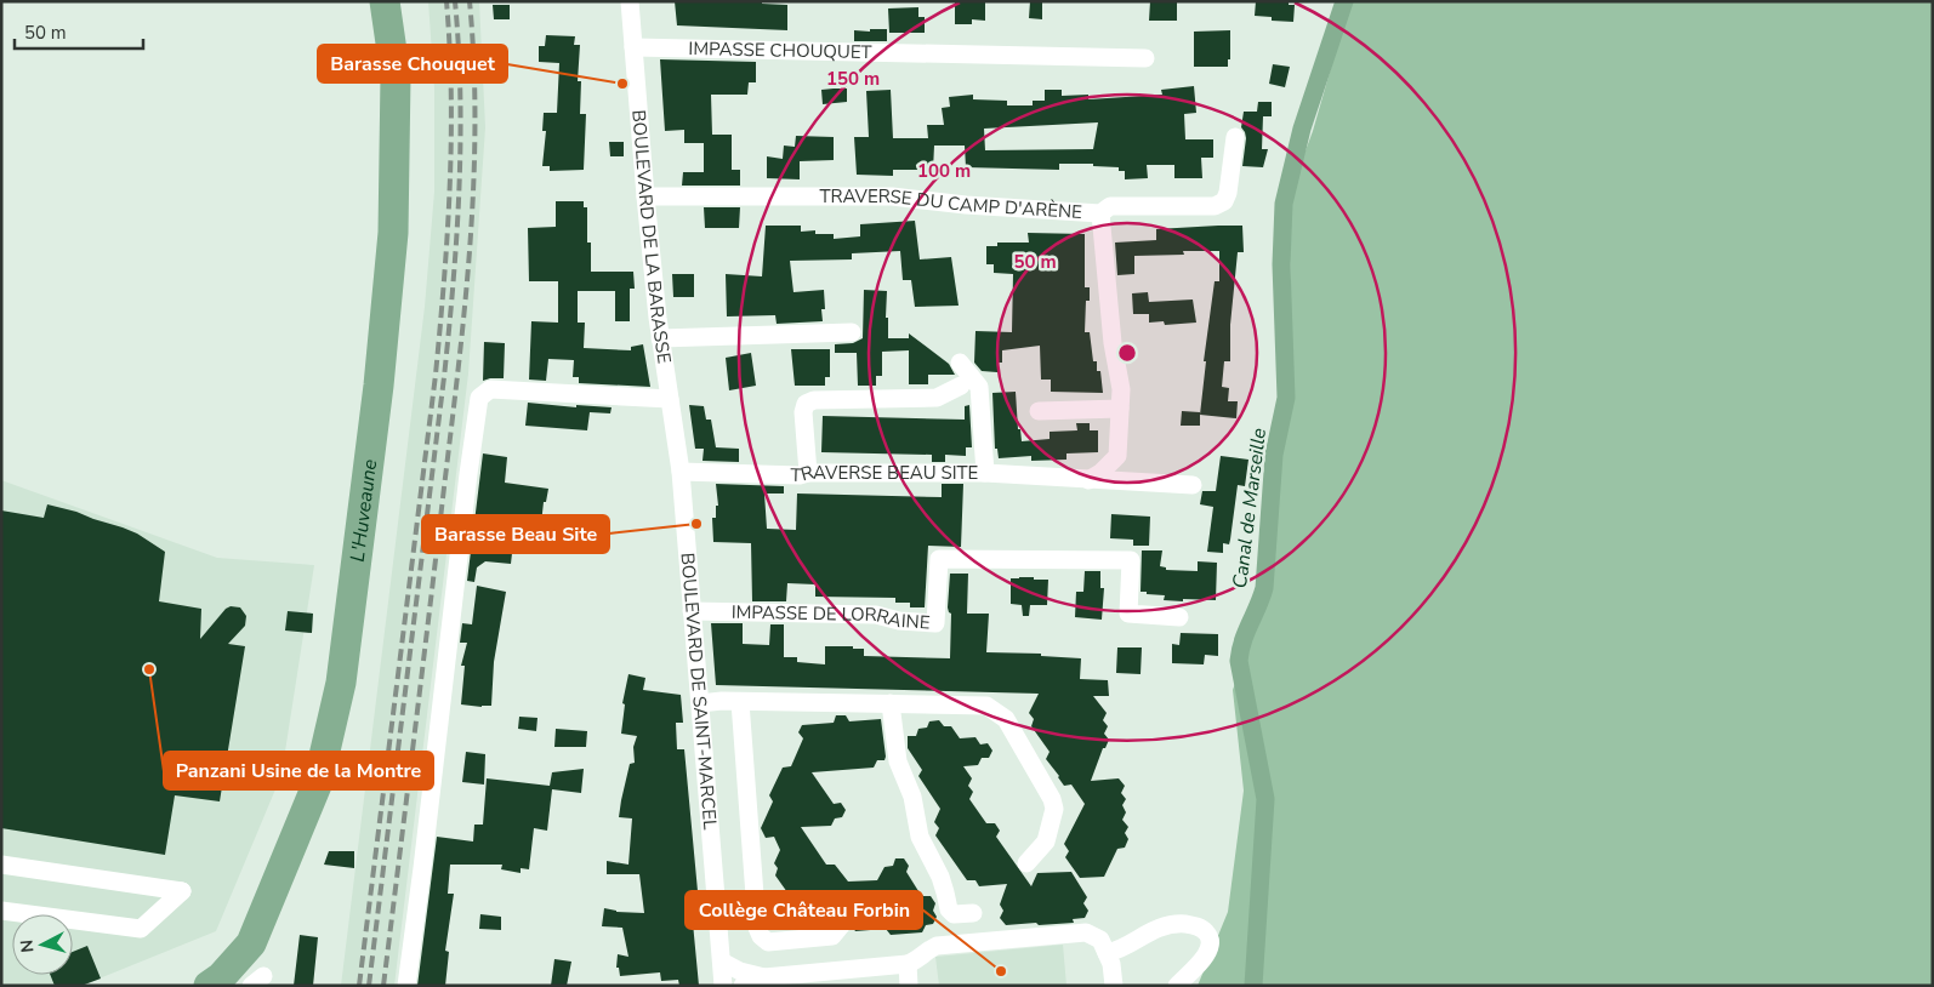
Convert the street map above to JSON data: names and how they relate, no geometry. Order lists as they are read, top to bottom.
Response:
{
  "streets": {
    "street": [
      "IMPASSE CHOUQUET",
      "TRAVERSE DU CAMP D'ARÈNE",
      "BOULEVARD DE LA BARASSE",
      "TRAVERSE BEAU SITE",
      "IMPASSE DE LORRAINE",
      "BOULEVARD DE SAINT-MARCEL"
    ]
  },
  "crossings": [
    ["IMPASSE CHOUQUET", "BOULEVARD DE LA BARASSE"],
    ["TRAVERSE DU CAMP D'ARÈNE", "BOULEVARD DE LA BARASSE"],
    ["BOULEVARD DE LA BARASSE", "BOULEVARD DE SAINT-MARCEL"],
    ["TRAVERSE BEAU SITE", "BOULEVARD DE SAINT-MARCEL"],
    ["IMPASSE DE LORRAINE", "BOULEVARD DE SAINT-MARCEL"]
  ],
  "water": ["Canal de Marseille", "L'Huveaune"],
  "places": [
    "Barasse Chouquet",
    "Barasse Beau Site",
    "Panzani Usine de la Montre",
    "Collège Château Forbin"
  ],
  "scale_bar": "50 m",
  "north": "left",
  "rings": ["150 m", "100 m", "50 m"]
}
